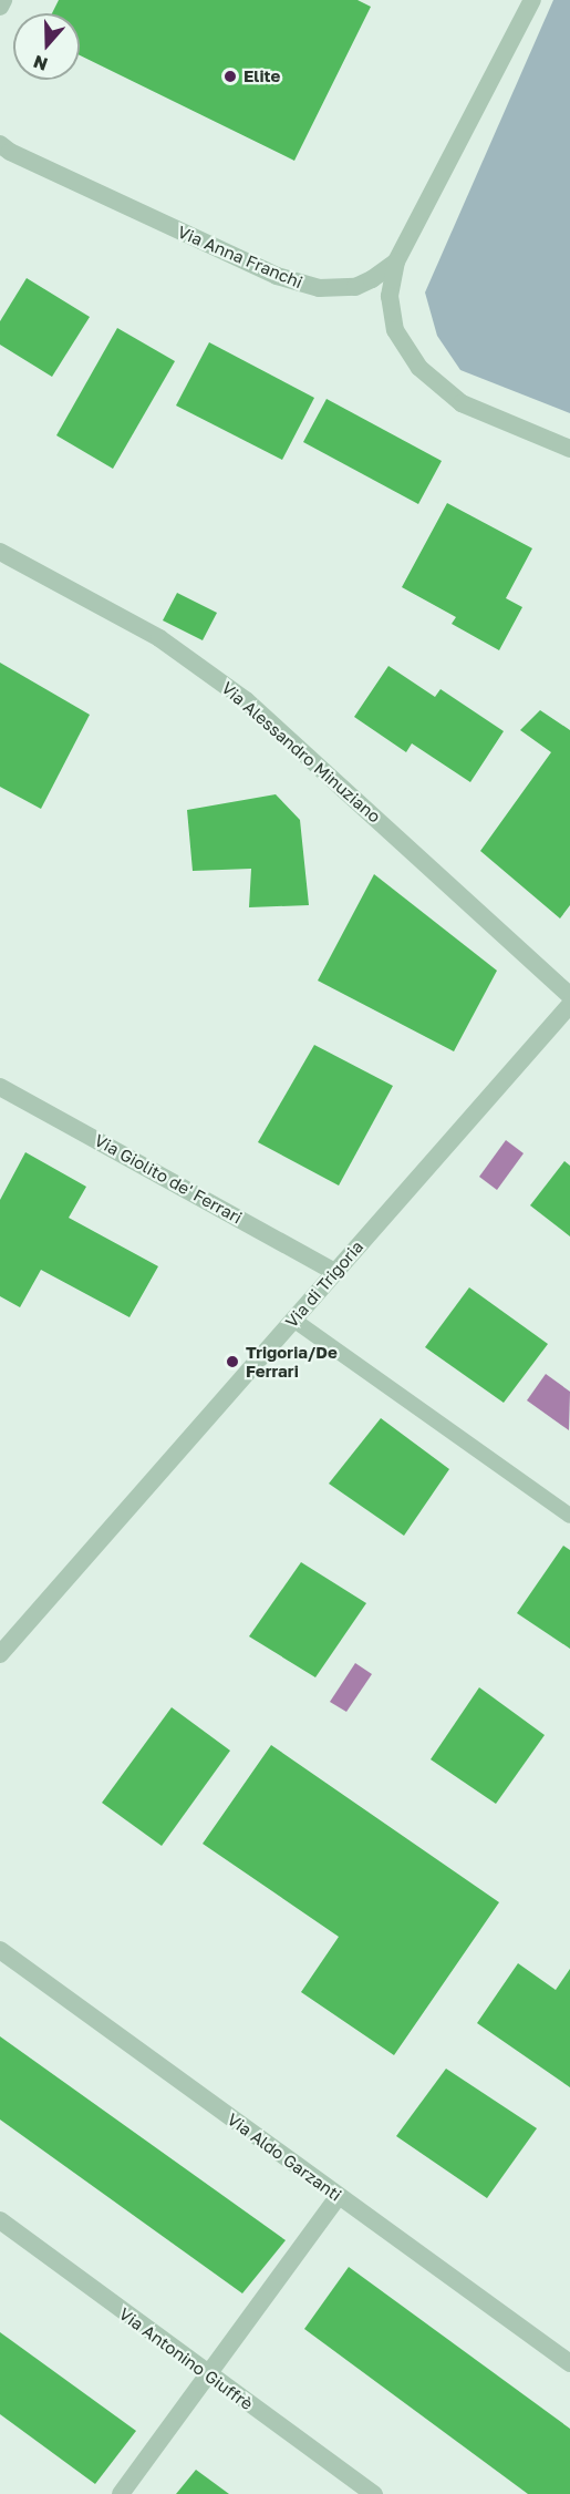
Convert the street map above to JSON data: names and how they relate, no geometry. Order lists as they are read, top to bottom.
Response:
{
  "streets": {
    "street": [
      "Via Anna Franchi",
      "Via Alessandro Minuziano",
      "Via Giolito de' Ferrari",
      "Via di Trigoria",
      "Via Aldo Garzanti",
      "Via Antonino Giuffrè"
    ]
  },
  "crossings": [
    ["Via Giolito de' Ferrari", "Via di Trigoria"]
  ],
  "places": ["Elite", "Trigoria/De Ferrari"],
  "north": "bottom"
}
